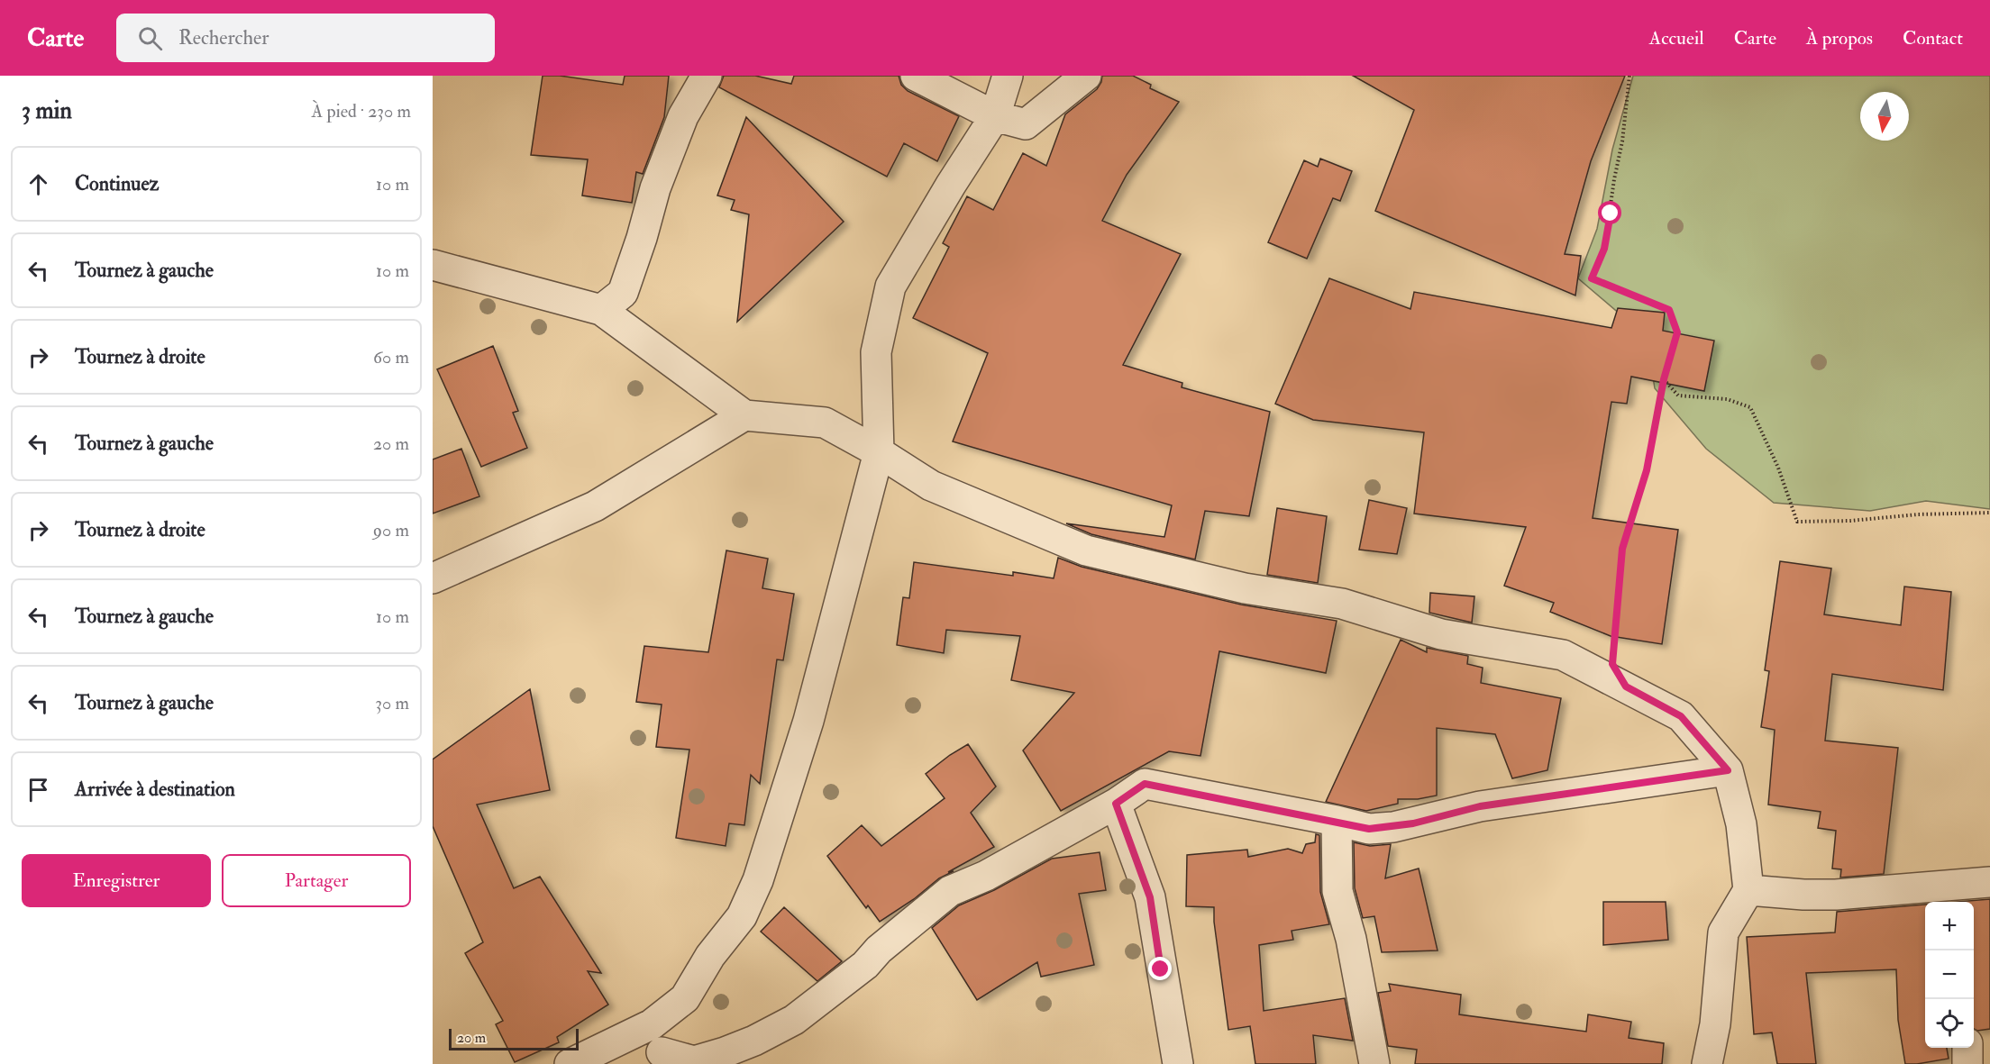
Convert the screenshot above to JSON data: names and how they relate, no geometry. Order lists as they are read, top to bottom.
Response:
{
  "scale_bar": "20 m",
  "north": "bottom",
  "page": {
    "header": "Carte",
    "search": "Rechercher",
    "nav": [
      "Accueil",
      "Carte",
      "À propos",
      "Contact"
    ],
    "heading": ["3 min", "À pied · 230 m"],
    "list": [
      ["Continuez", "10 m"],
      ["Tournez à gauche", "10 m"],
      ["Tournez à droite", "60 m"],
      ["Tournez à gauche", "20 m"],
      ["Tournez à droite", "90 m"],
      ["Tournez à gauche", "10 m"],
      ["Tournez à gauche", "30 m"],
      "Arrivée à destination"
    ],
    "buttons": ["Enregistrer", "Partager"],
    "map_buttons": ["+", "−"],
    "scale": "20 m"
  }
}
